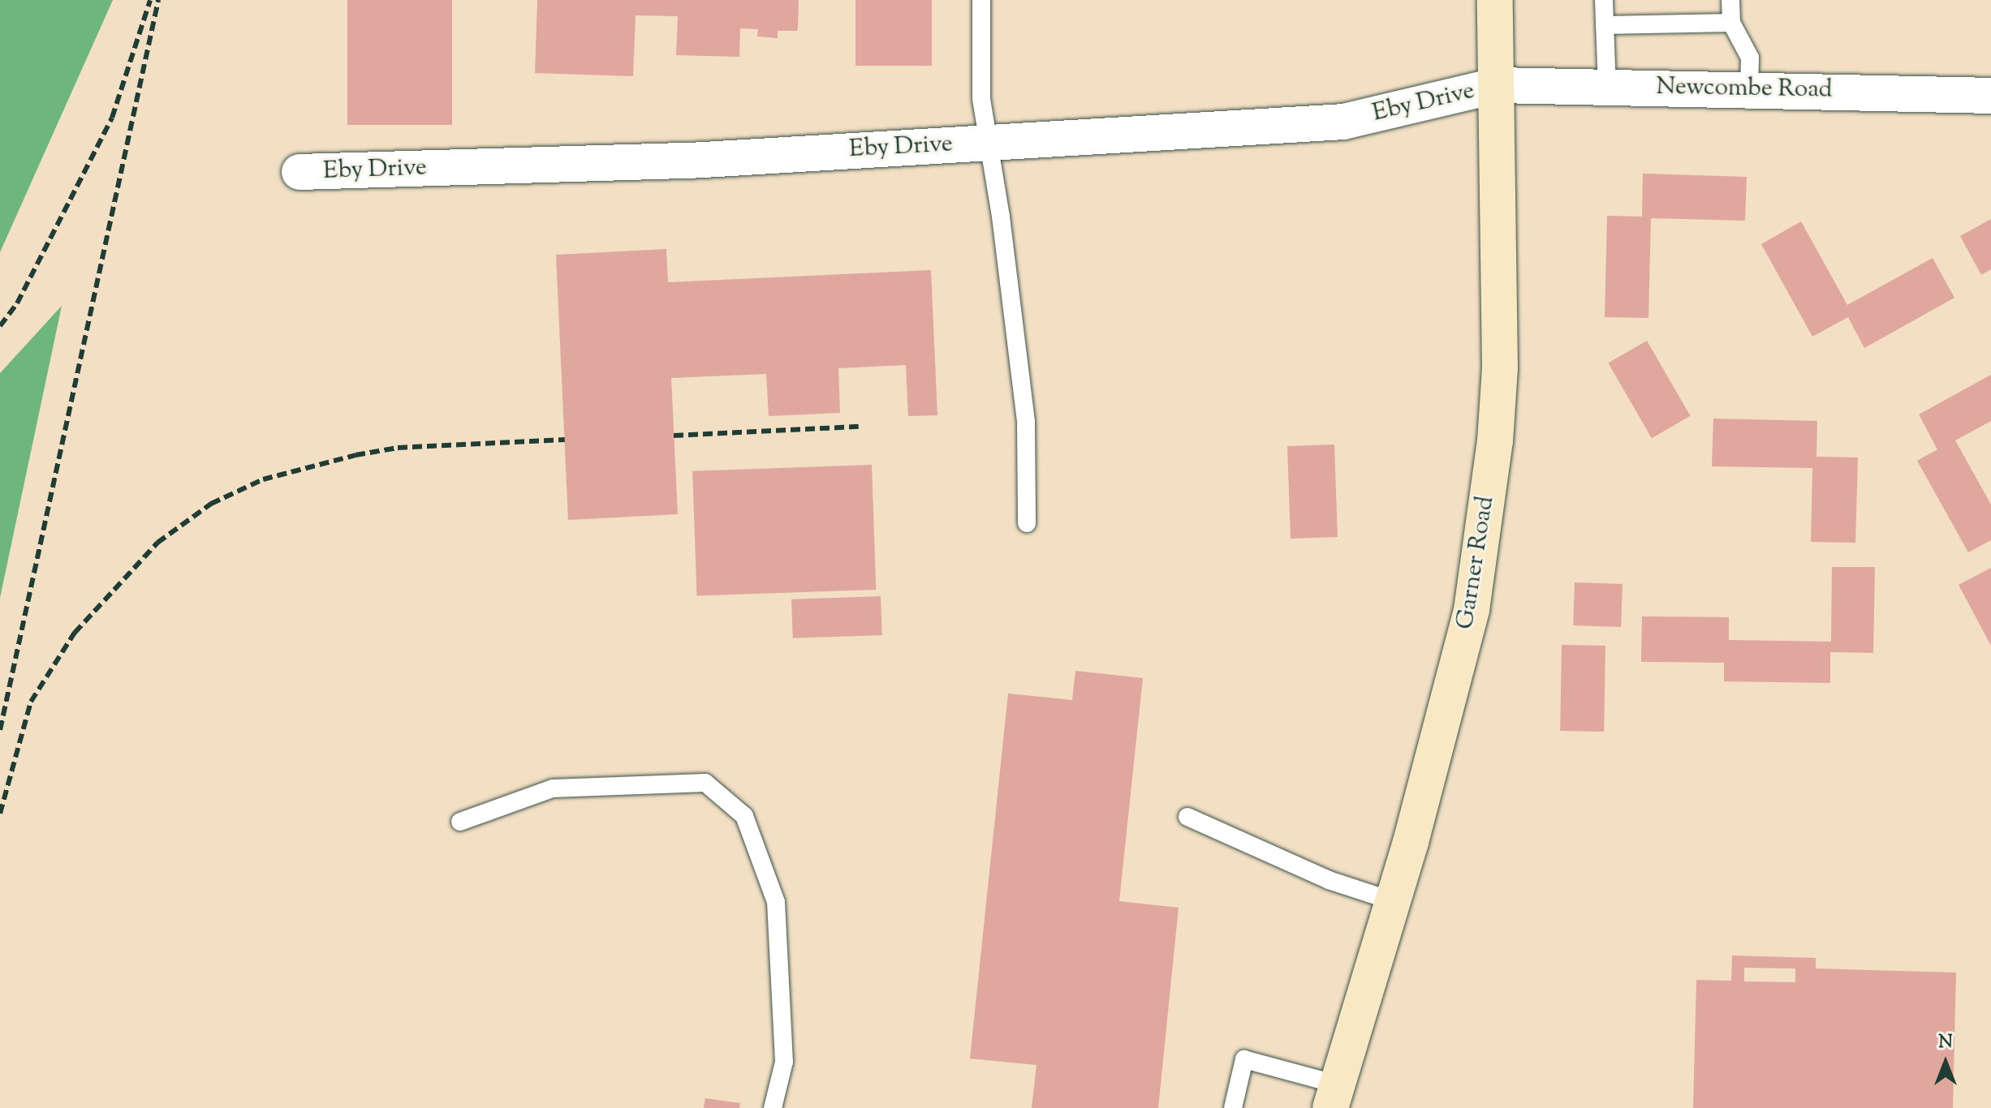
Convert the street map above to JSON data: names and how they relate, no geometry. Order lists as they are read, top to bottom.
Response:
{
  "streets": {
    "main road": ["Garner Road"],
    "street": ["Newcombe Road", "Eby Drive"]
  },
  "crossings": [
    ["Newcombe Road", "Eby Drive"],
    ["Newcombe Road", "Garner Road"],
    ["Eby Drive", "Garner Road"]
  ],
  "north": "top"
}
